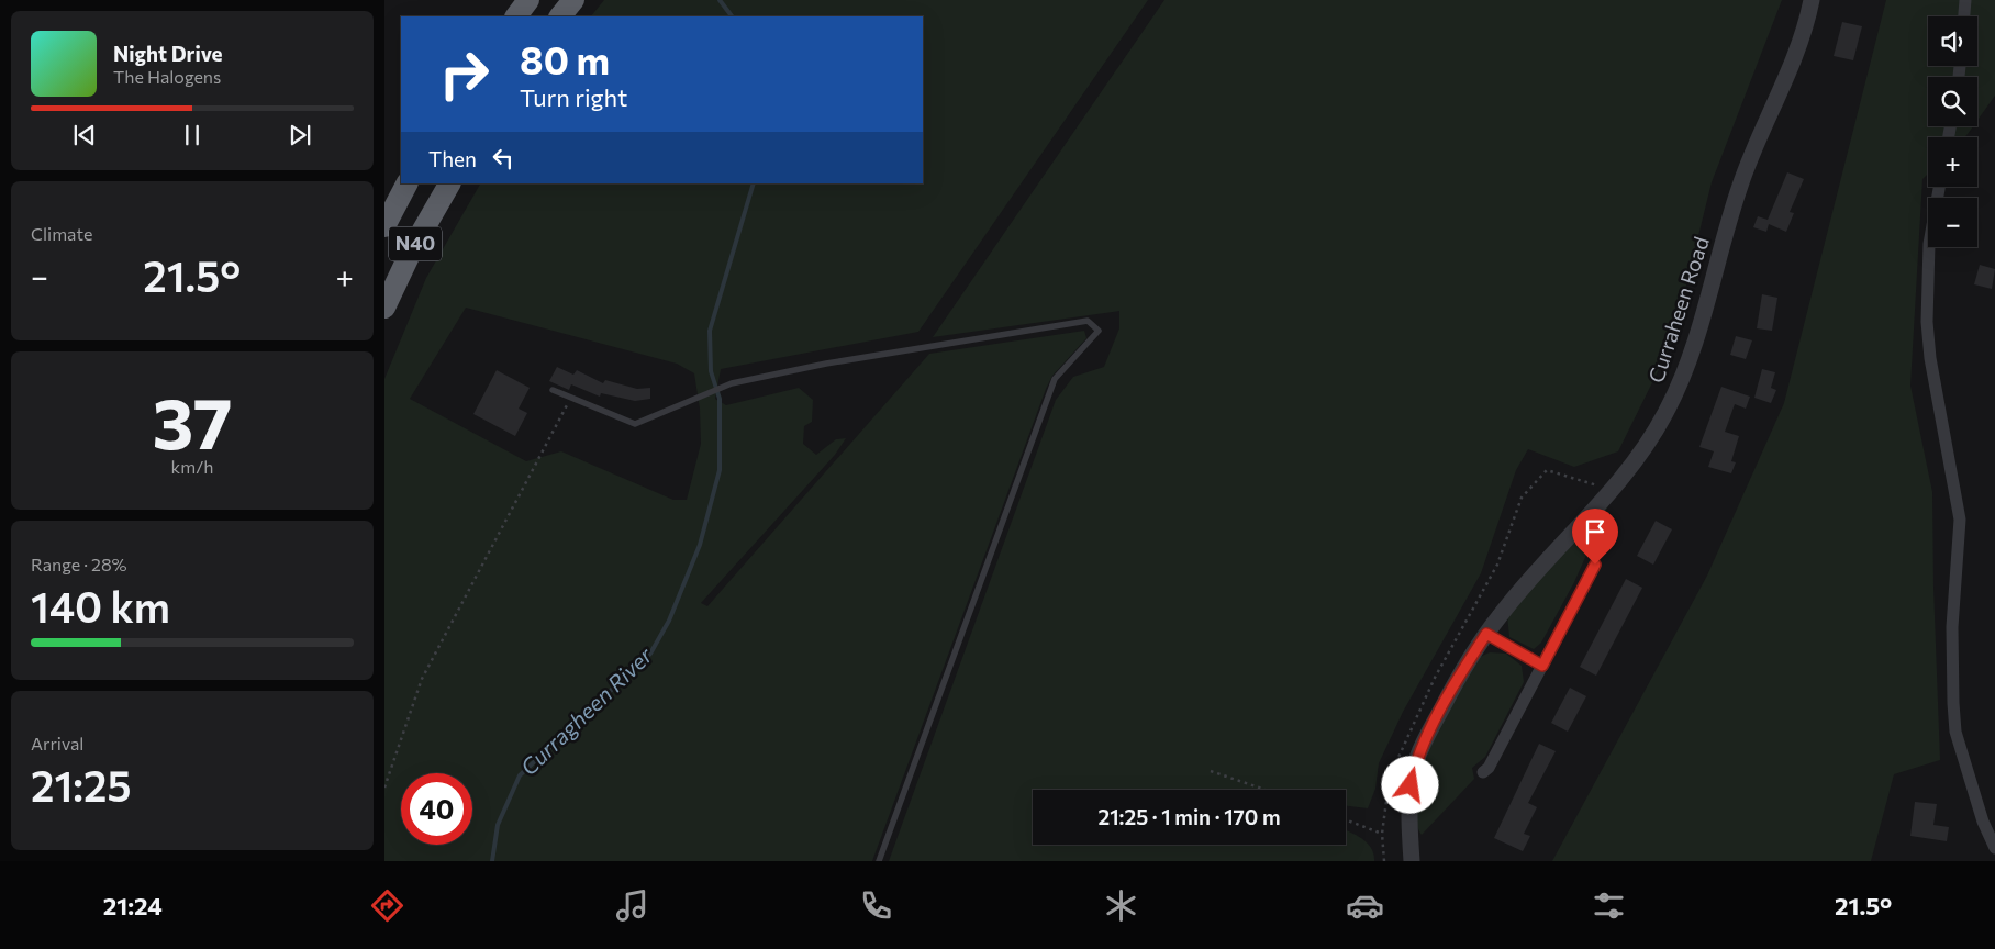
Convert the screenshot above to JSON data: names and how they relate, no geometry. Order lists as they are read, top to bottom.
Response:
{
  "streets": {
    "highway": ["N40"],
    "street": ["Curraheen Road"]
  },
  "water": ["Curragheen River"],
  "page": {
    "map_buttons": ["+", "−"],
    "turn": ["80 m", "Turn right"],
    "song": ["Night Drive", "The Halogens"],
    "then": "Then",
    "tile": [
      "Climate",
      ["37", "km/h"],
      ["Range · 28%", "140 km"],
      ["Arrival", "21:25"]
    ],
    "heat": ["−", "21.5°", "+"],
    "limit": "40",
    "trip": "21:25 · 1 min · 170 m",
    "tabs": ["21:24", "21.5°"]
  }
}
